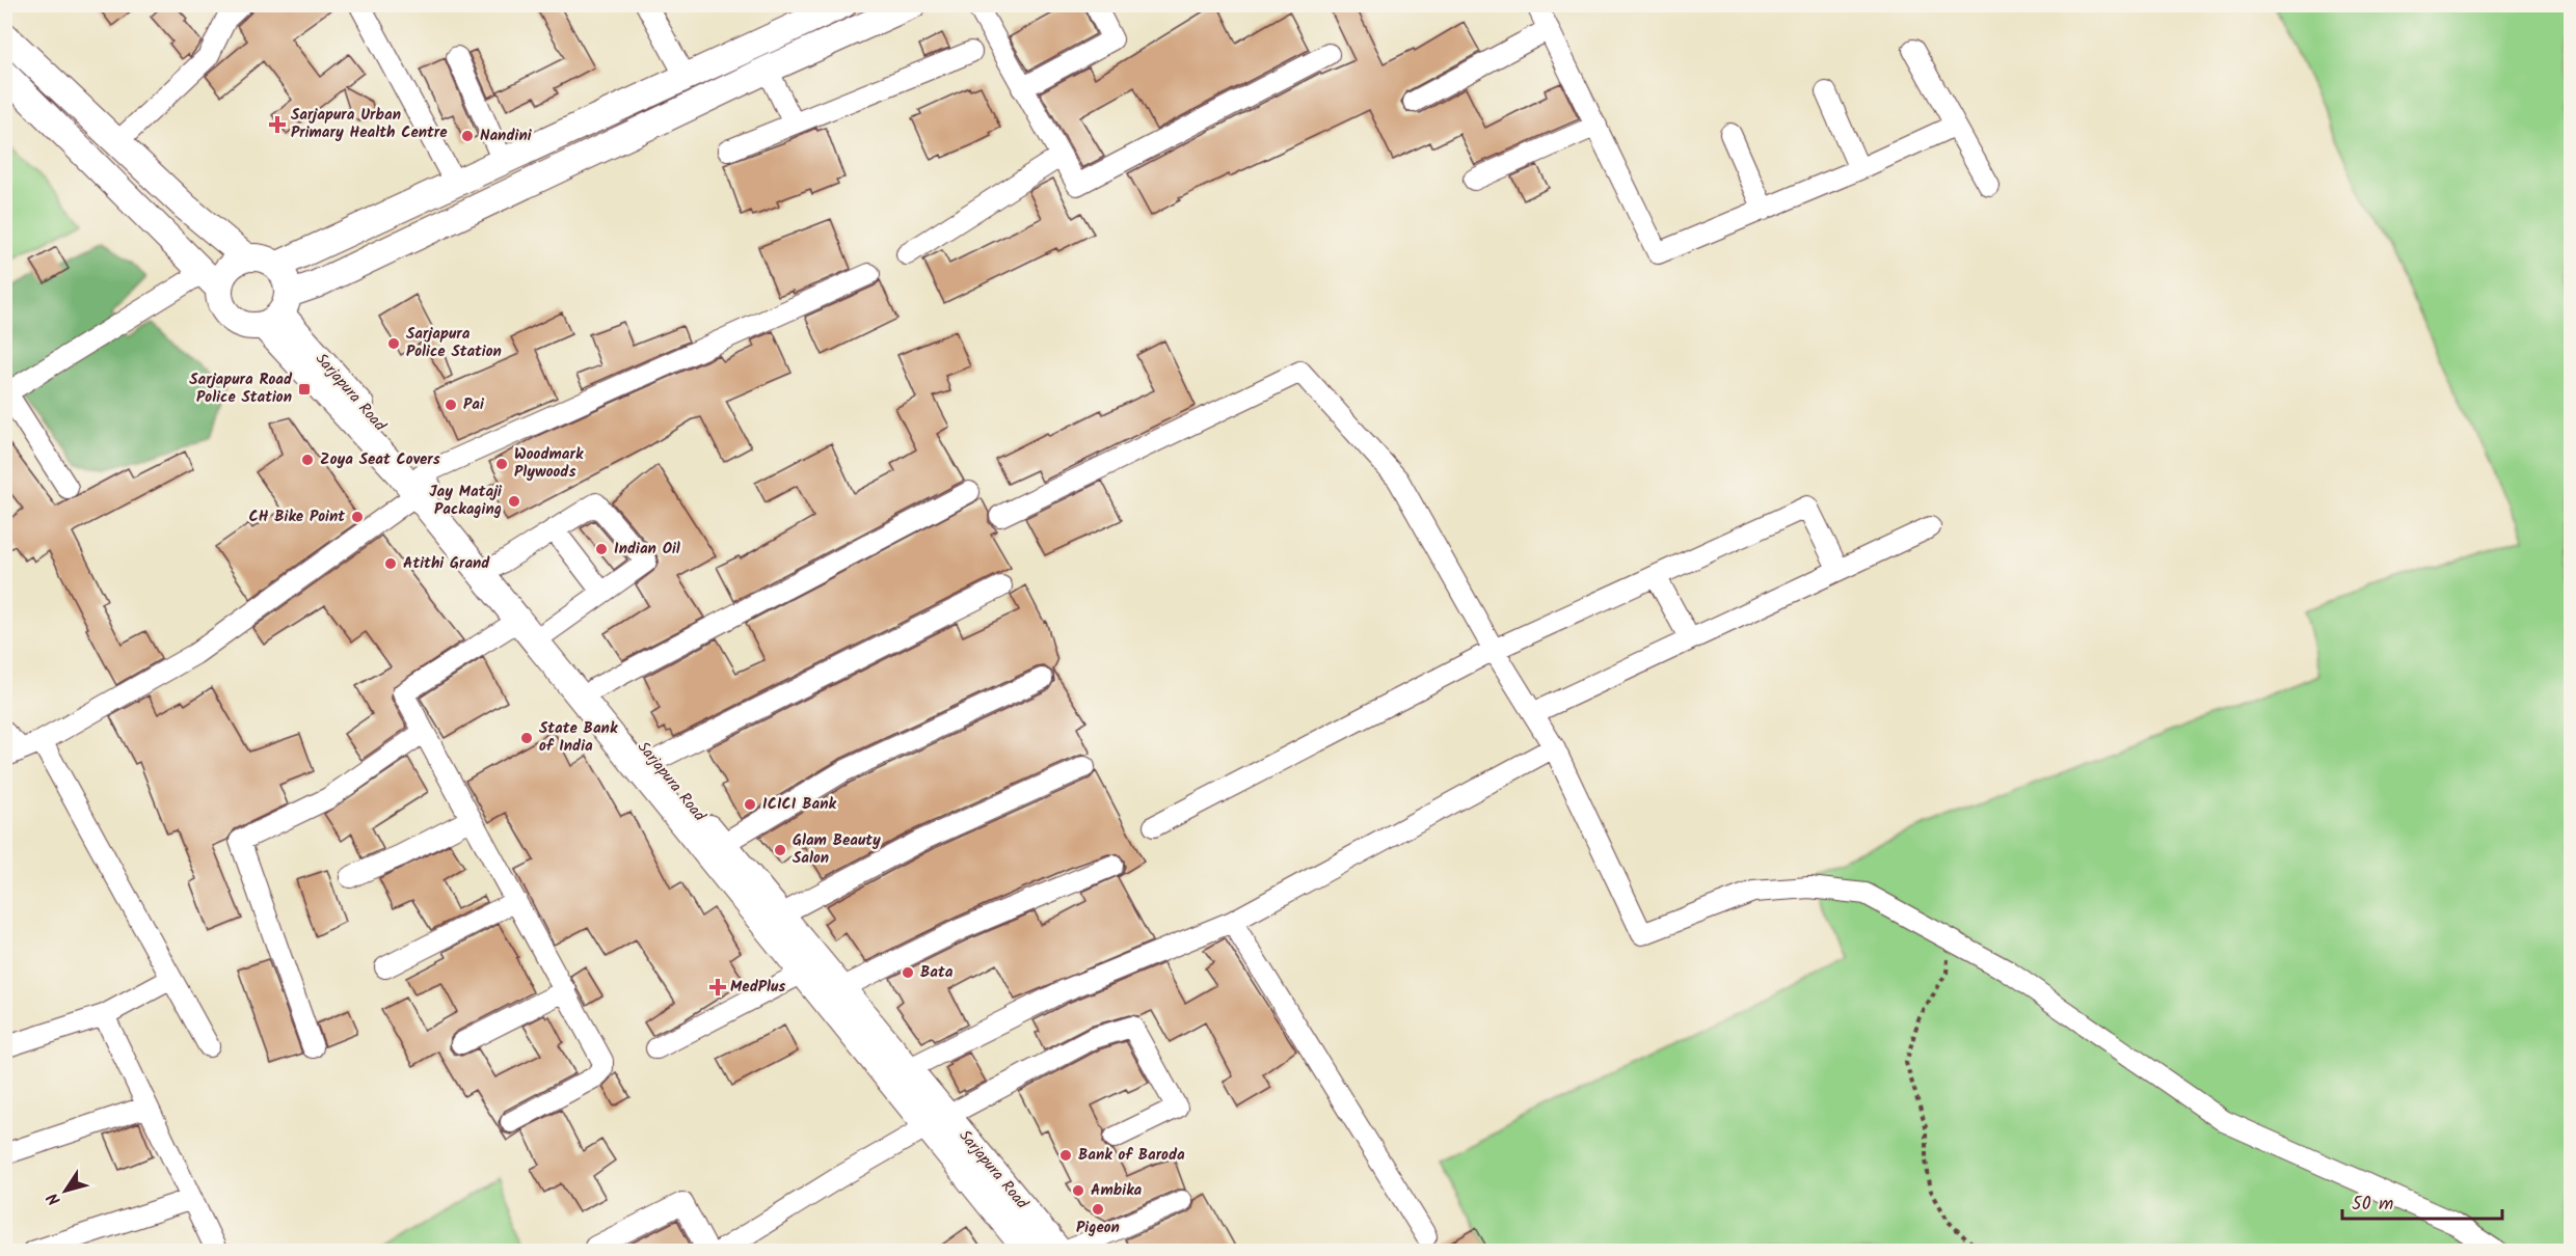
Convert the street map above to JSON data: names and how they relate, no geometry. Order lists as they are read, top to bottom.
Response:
{
  "streets": {
    "main road": ["Sarjapura Road"]
  },
  "places": {
    "health": ["Sarjapura Urban Primary Health Centre", "MedPlus"],
    "other": [
      "Nandini",
      "Sarjapura Police Station",
      "Pai",
      "Zoya Seat Covers",
      "Woodmark Plywoods",
      "Jay Mataji Packaging",
      "CH Bike Point",
      "Indian Oil",
      "Atithi Grand",
      "State Bank of India",
      "ICICI Bank",
      "Glam Beauty Salon",
      "Bata",
      "Bank of Baroda",
      "Ambika",
      "Pigeon"
    ],
    "transit": ["Sarjapura Road Police Station"]
  },
  "scale_bar": "50 m",
  "north": "bottom left"
}
